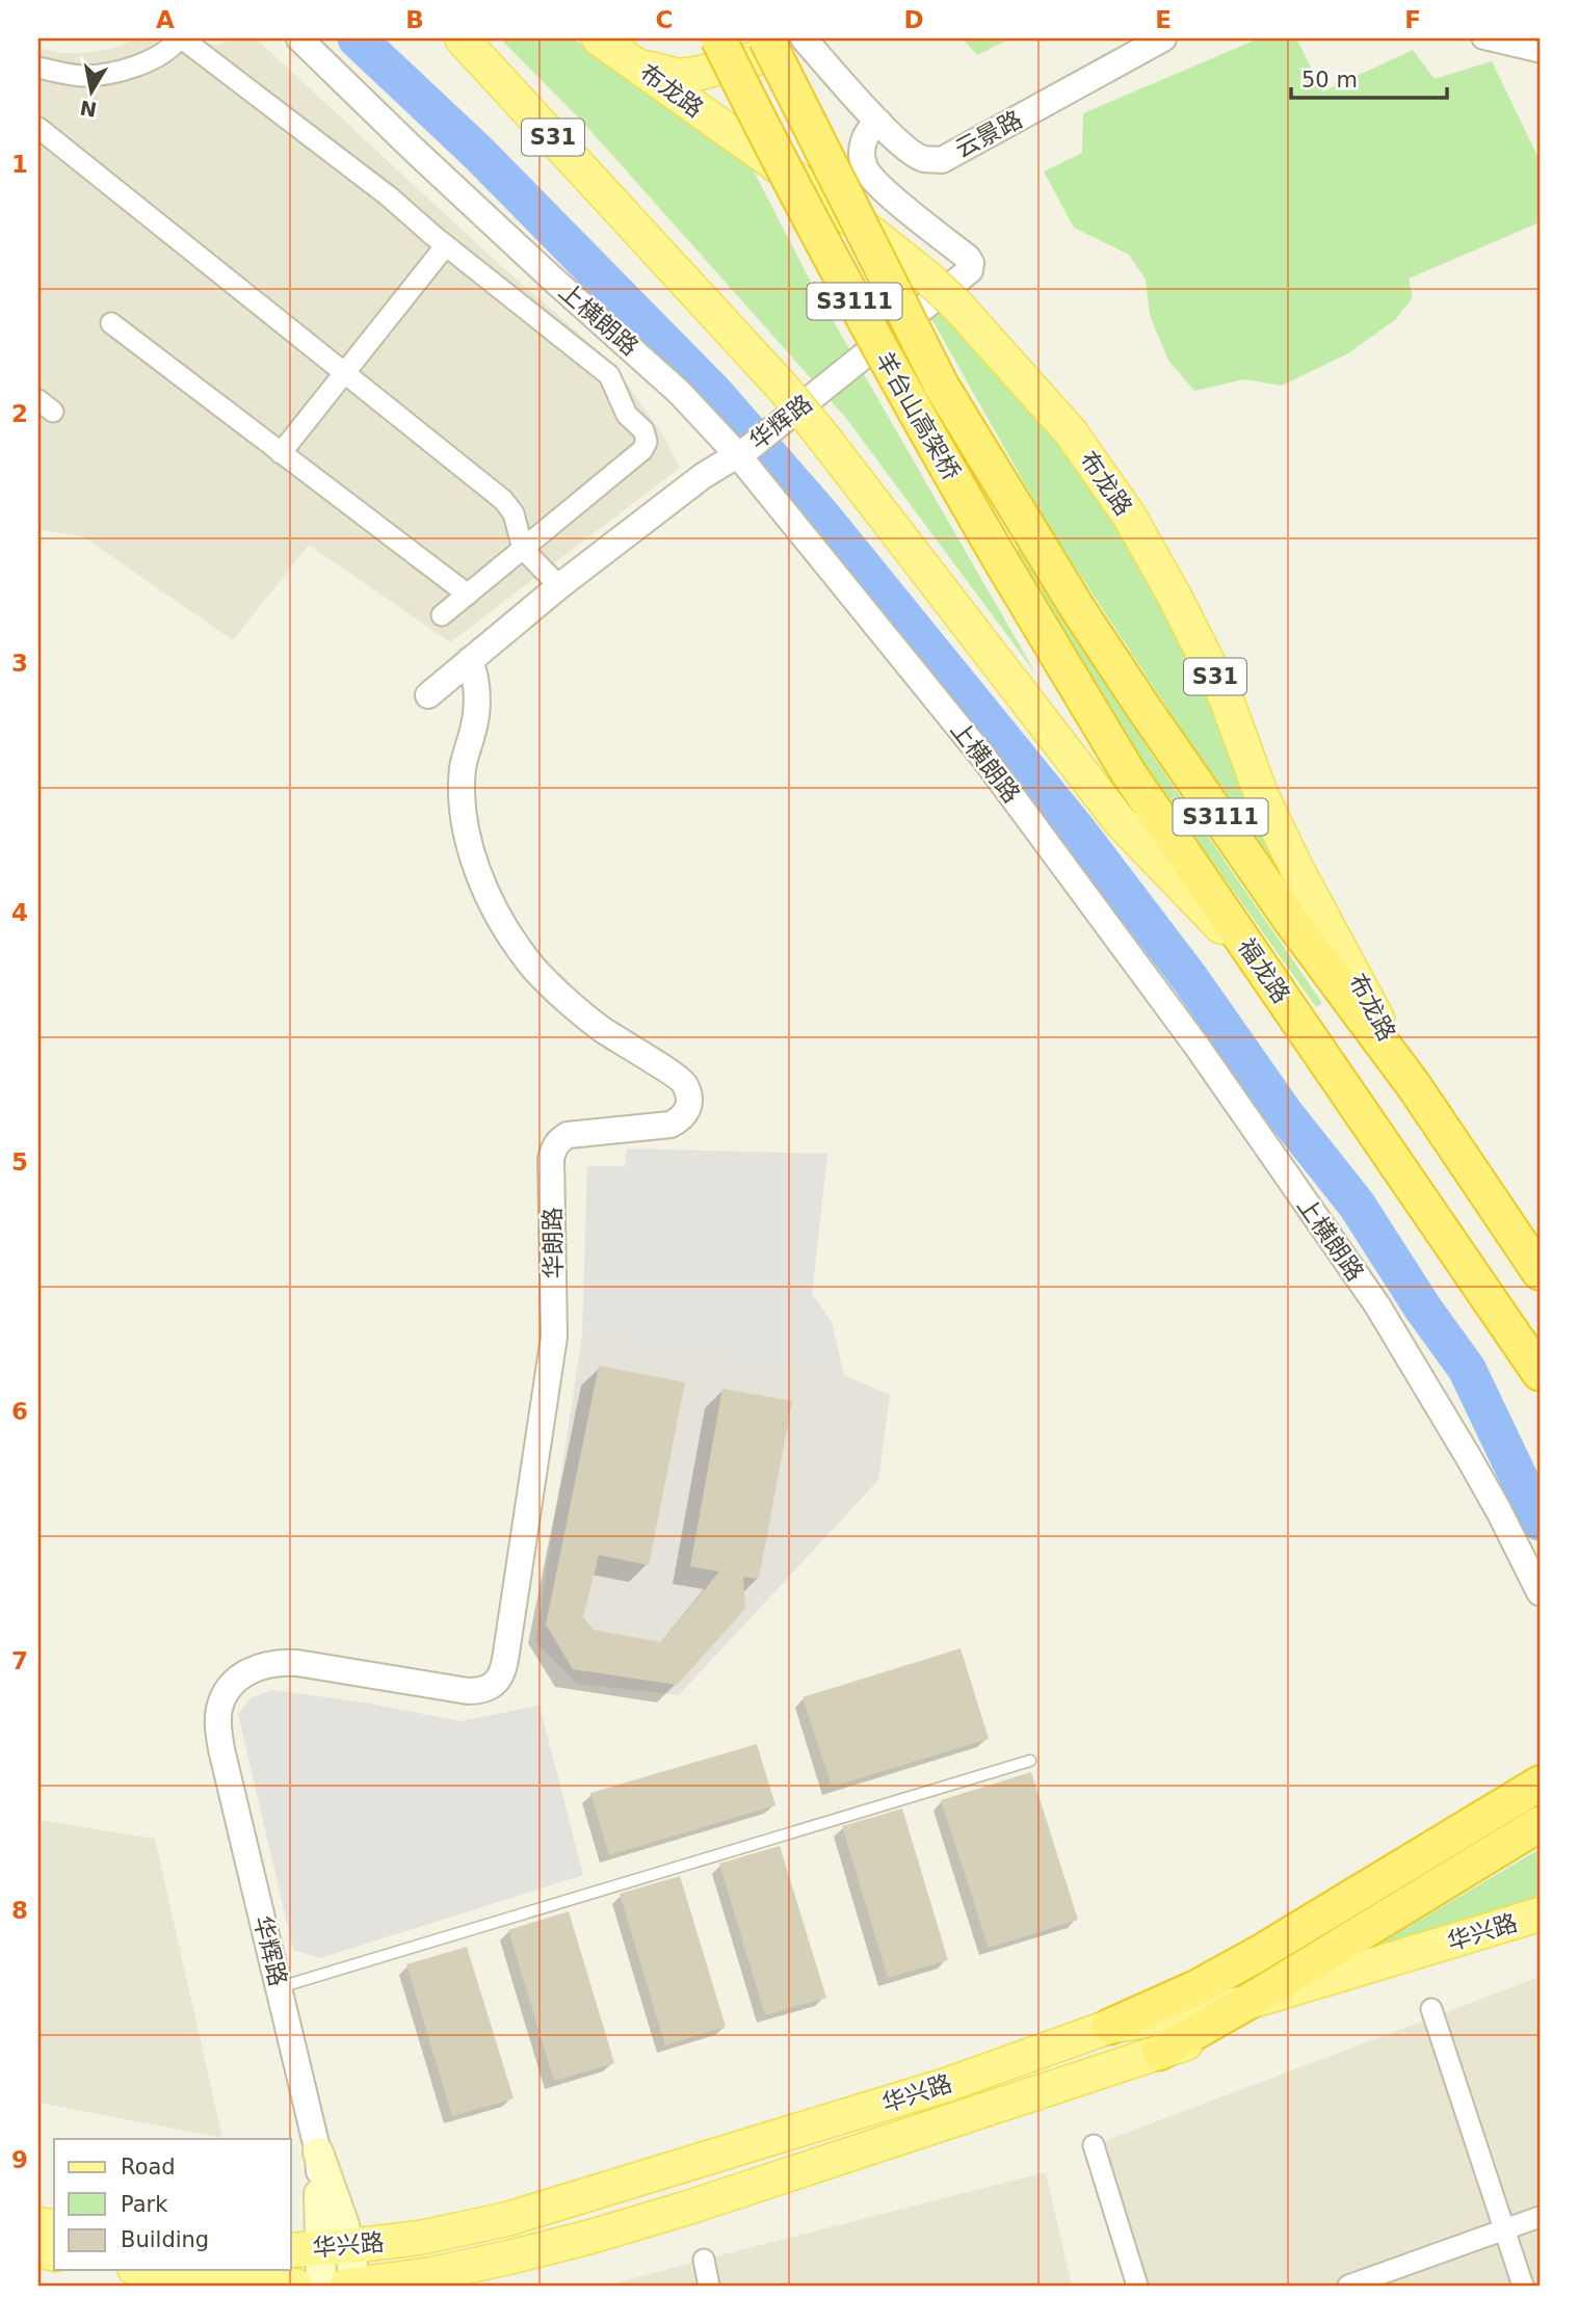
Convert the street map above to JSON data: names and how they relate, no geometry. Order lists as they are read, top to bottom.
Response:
{
  "streets": {
    "highway": [
      "S31",
      "S3111",
      "羊台山高架桥",
      "福龙路"
    ],
    "main road": ["布龙路", "华辉路", "华兴路"],
    "street": ["云景路", "上横朗路", "华朗路"]
  },
  "crossings": [
    ["布龙路", "S31"],
    ["布龙路", "羊台山高架桥"],
    ["云景路", "华辉路"],
    ["S31", "羊台山高架桥"],
    ["S31", "福龙路"],
    ["上横朗路", "华辉路"],
    ["羊台山高架桥", "福龙路"],
    ["华辉路", "华朗路"],
    ["华辉路", "华兴路"]
  ],
  "legend": ["Road", "Park", "Building"],
  "scale_bar": "50 m",
  "north": "bottom",
  "grid": {
    "columns": [
      "A",
      "B",
      "C",
      "D",
      "E",
      "F"
    ],
    "rows": [
      "1",
      "2",
      "3",
      "4",
      "5",
      "6",
      "7",
      "8",
      "9"
    ]
  }
}
